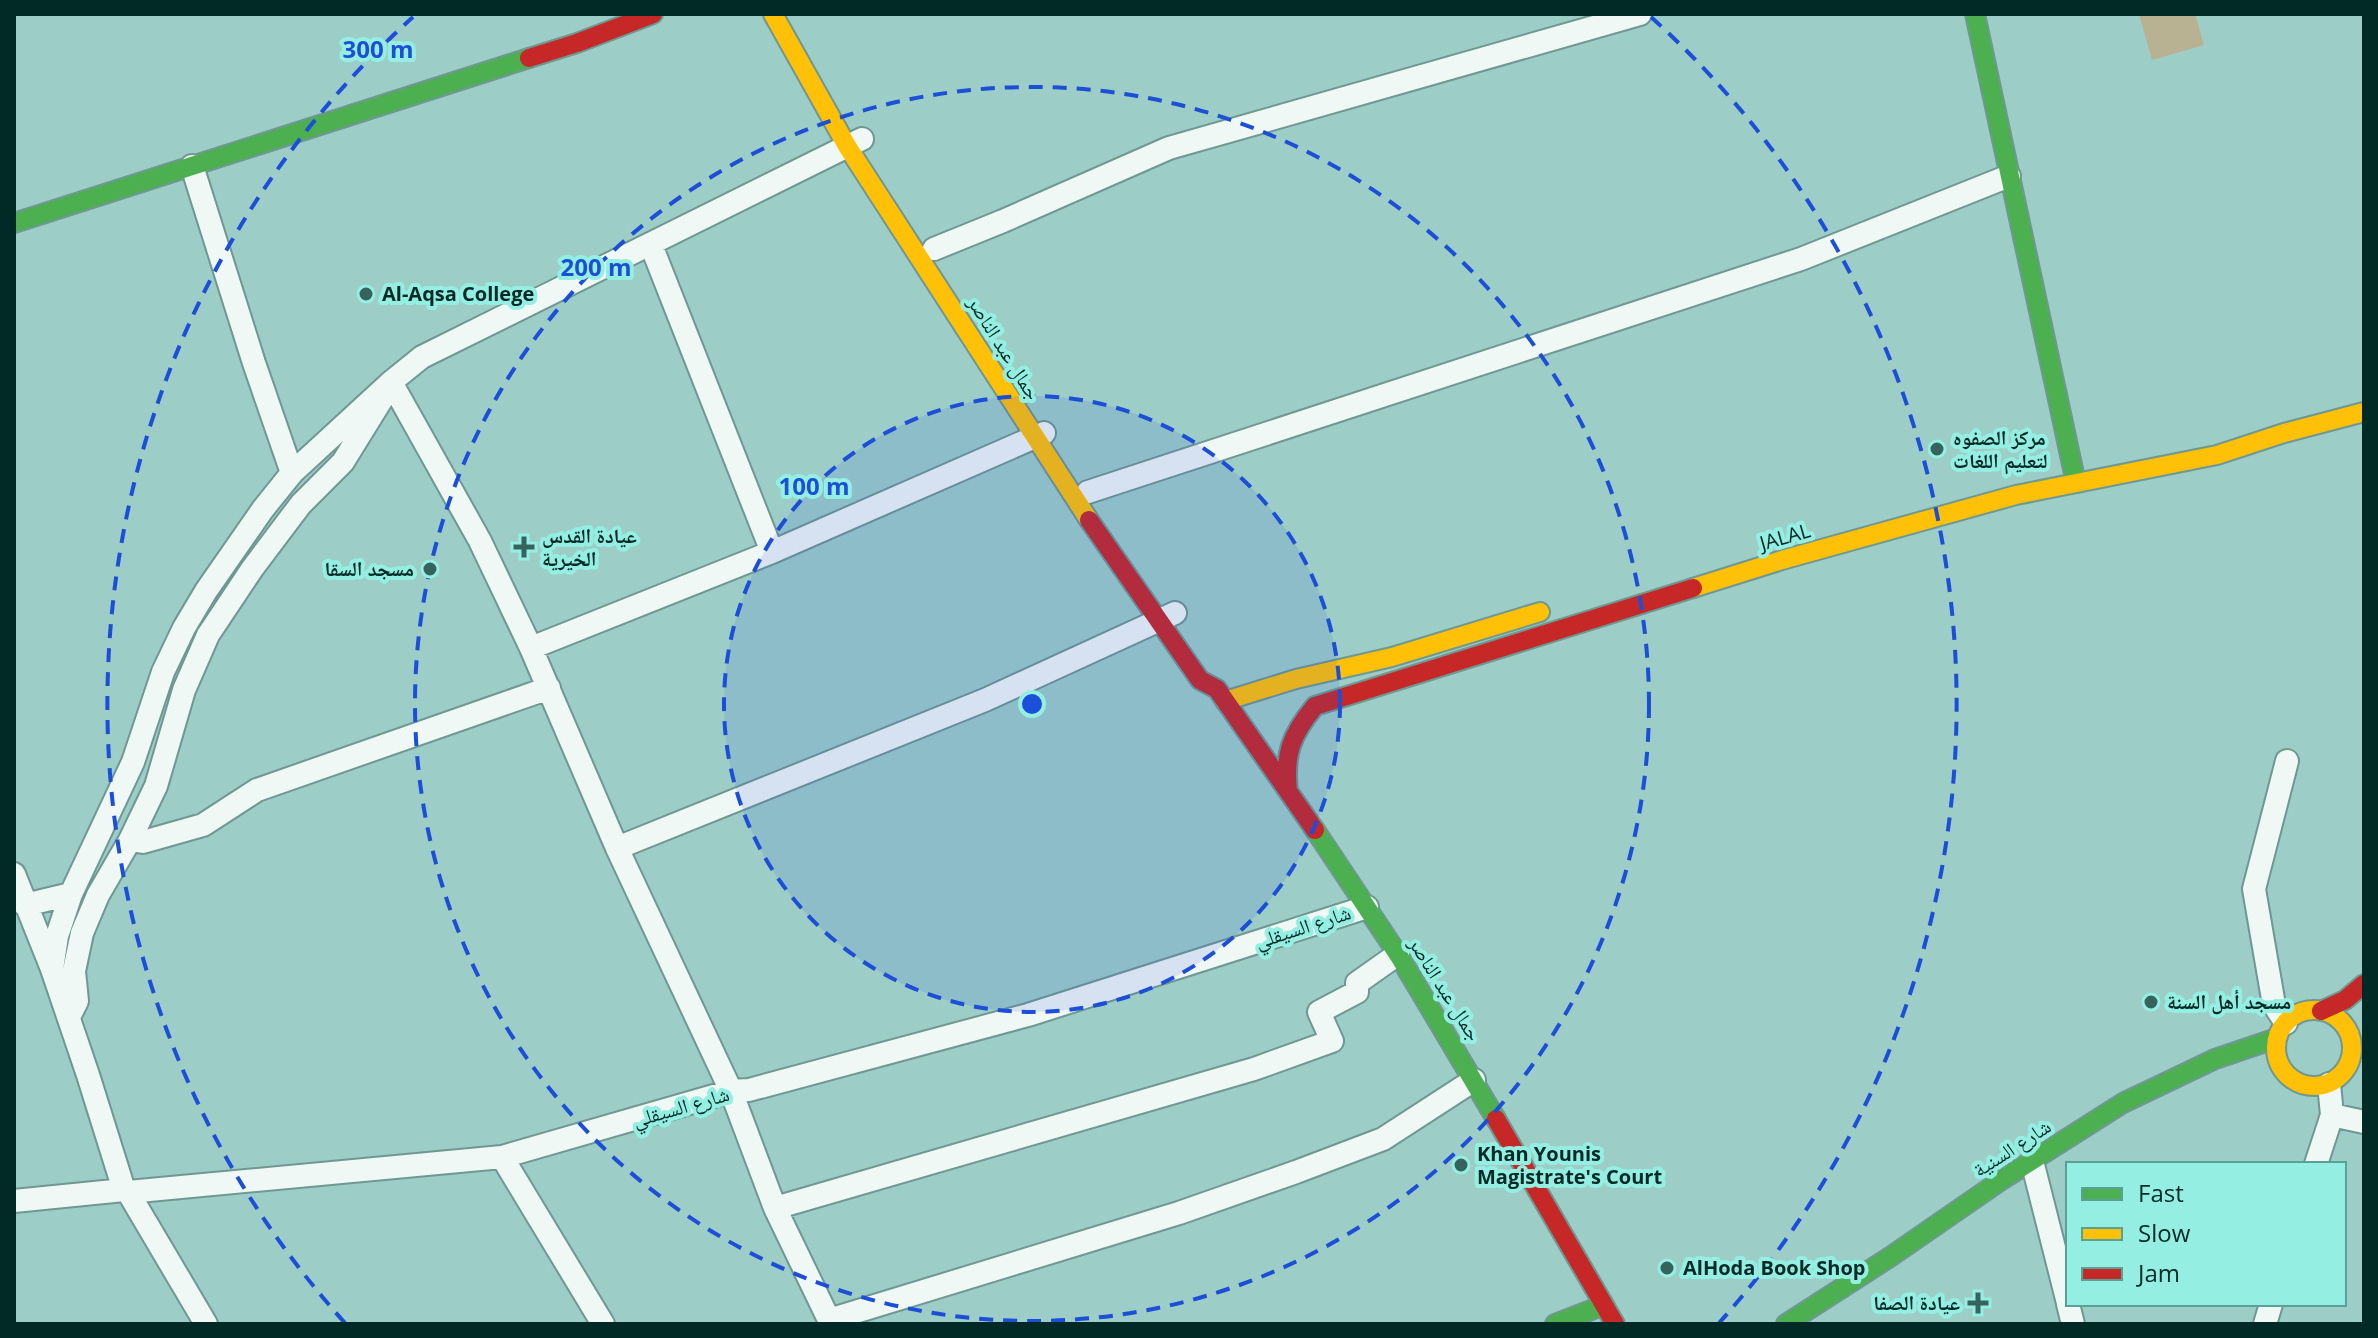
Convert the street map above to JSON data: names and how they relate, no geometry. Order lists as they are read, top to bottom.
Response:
{
  "streets": {
    "main road": ["جمال عبد الناصر", "JALAL", "شارع السنية"],
    "street": ["شارع السيقلي"]
  },
  "crossings": [
    ["جمال عبد الناصر", "JALAL"],
    ["جمال عبد الناصر", "شارع السيقلي"]
  ],
  "places": {
    "other": [
      "Al-Aqsa College",
      "مركز الصفوه لتعليم اللغات",
      "مسجد السقا",
      "مسجد أهل السنة",
      "Khan Younis Magistrate's Court",
      "AlHoda Book Shop"
    ],
    "health": ["عيادة القدس الخيرية", "عيادة الصفا"]
  },
  "legend": ["Fast", "Slow", "Jam"],
  "rings": ["300 m", "200 m", "100 m"]
}
